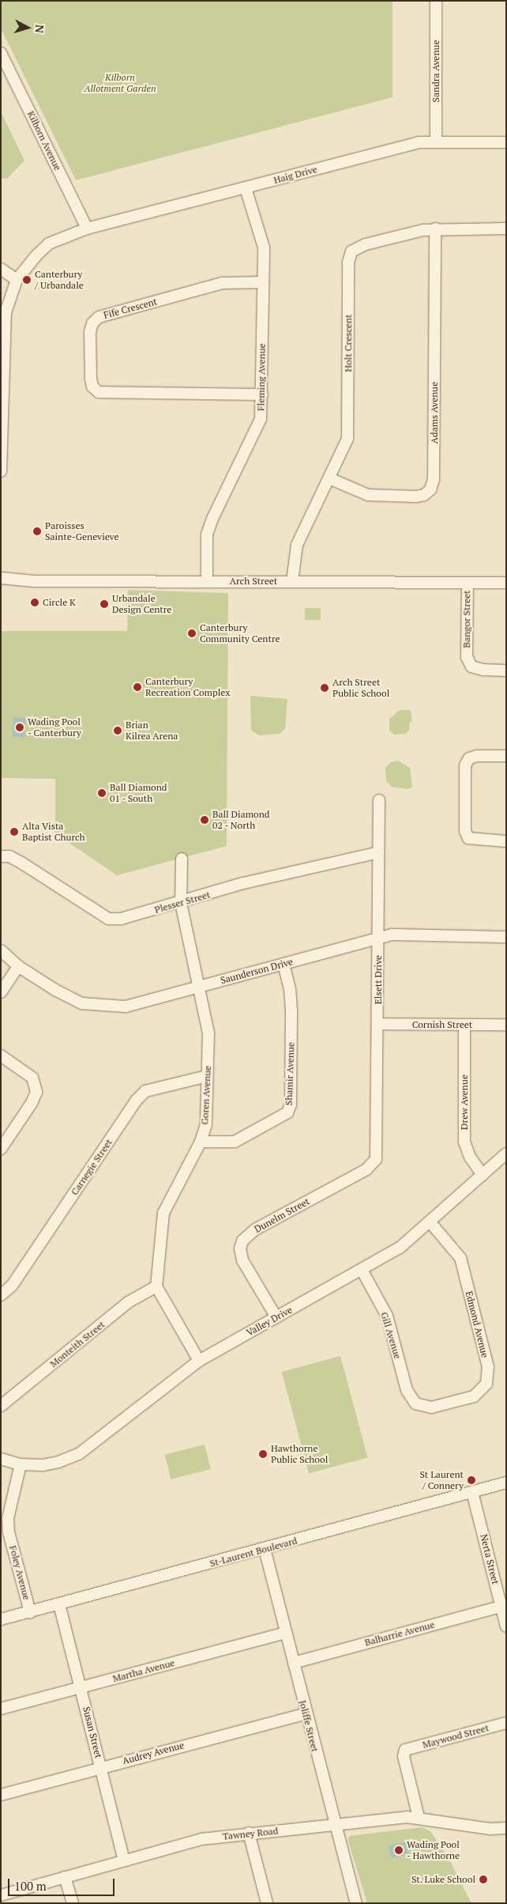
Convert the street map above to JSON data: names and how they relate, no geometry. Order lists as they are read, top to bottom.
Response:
{
  "streets": {
    "street": [
      "Sandra Avenue",
      "Kilborn Avenue",
      "Haig Drive",
      "Fife Crescent",
      "Holt Crescent",
      "Fleming Avenue",
      "Adams Avenue",
      "Arch Street",
      "Bangor Street",
      "Plesser Street",
      "Saunderson Drive",
      "Elsett Drive",
      "Cornish Street",
      "Shamir Avenue",
      "Goren Avenue",
      "Drew Avenue",
      "Carnegie Street",
      "Dunelm Street",
      "Valley Drive",
      "Edmond Avenue",
      "Gill Avenue",
      "Monteith Street",
      "St-Laurent Boulevard",
      "Nerta Street",
      "Foley Avenue",
      "Balharrie Avenue",
      "Martha Avenue",
      "Joliffe Street",
      "Susan Street",
      "Maywood Street",
      "Audrey Avenue",
      "Tawney Road"
    ]
  },
  "crossings": [
    ["Sandra Avenue", "Haig Drive"],
    ["Kilborn Avenue", "Haig Drive"],
    ["Haig Drive", "Fleming Avenue"],
    ["Fife Crescent", "Fleming Avenue"],
    ["Holt Crescent", "Adams Avenue"],
    ["Holt Crescent", "Arch Street"],
    ["Fleming Avenue", "Arch Street"],
    ["Arch Street", "Bangor Street"],
    ["Plesser Street", "Elsett Drive"],
    ["Plesser Street", "Goren Avenue"],
    ["Saunderson Drive", "Elsett Drive"],
    ["Saunderson Drive", "Shamir Avenue"],
    ["Saunderson Drive", "Goren Avenue"],
    ["Elsett Drive", "Cornish Street"],
    ["Elsett Drive", "Dunelm Street"],
    ["Cornish Street", "Drew Avenue"],
    ["Shamir Avenue", "Goren Avenue"],
    ["Goren Avenue", "Carnegie Street"],
    ["Goren Avenue", "Monteith Street"],
    ["Drew Avenue", "Valley Drive"],
    ["Dunelm Street", "Valley Drive"],
    ["Valley Drive", "Edmond Avenue"],
    ["Valley Drive", "Gill Avenue"],
    ["Valley Drive", "Foley Avenue"],
    ["Edmond Avenue", "Gill Avenue"],
    ["St-Laurent Boulevard", "Nerta Street"],
    ["St-Laurent Boulevard", "Foley Avenue"],
    ["St-Laurent Boulevard", "Joliffe Street"],
    ["St-Laurent Boulevard", "Susan Street"],
    ["Nerta Street", "Balharrie Avenue"],
    ["Balharrie Avenue", "Joliffe Street"],
    ["Martha Avenue", "Joliffe Street"],
    ["Martha Avenue", "Susan Street"],
    ["Joliffe Street", "Audrey Avenue"],
    ["Joliffe Street", "Tawney Road"],
    ["Susan Street", "Audrey Avenue"],
    ["Susan Street", "Tawney Road"],
    ["Maywood Street", "Tawney Road"]
  ],
  "parks": ["Kilborn Allotment Garden"],
  "places": [
    "Canterbury / Urbandale",
    "Paroisses Sainte-Genevieve",
    "Circle K",
    "Urbandale Design Centre",
    "Canterbury Community Centre",
    "Canterbury Recreation Complex",
    "Arch Street Public School",
    "Wading Pool - Canterbury",
    "Brian Kilrea Arena",
    "Ball Diamond 01 - South",
    "Ball Diamond 02 - North",
    "Alta Vista Baptist Church",
    "Hawthorne Public School",
    "St Laurent / Connery",
    "Wading Pool - Hawthorne",
    "St. Luke School"
  ],
  "scale_bar": "100 m",
  "north": "right"
}
